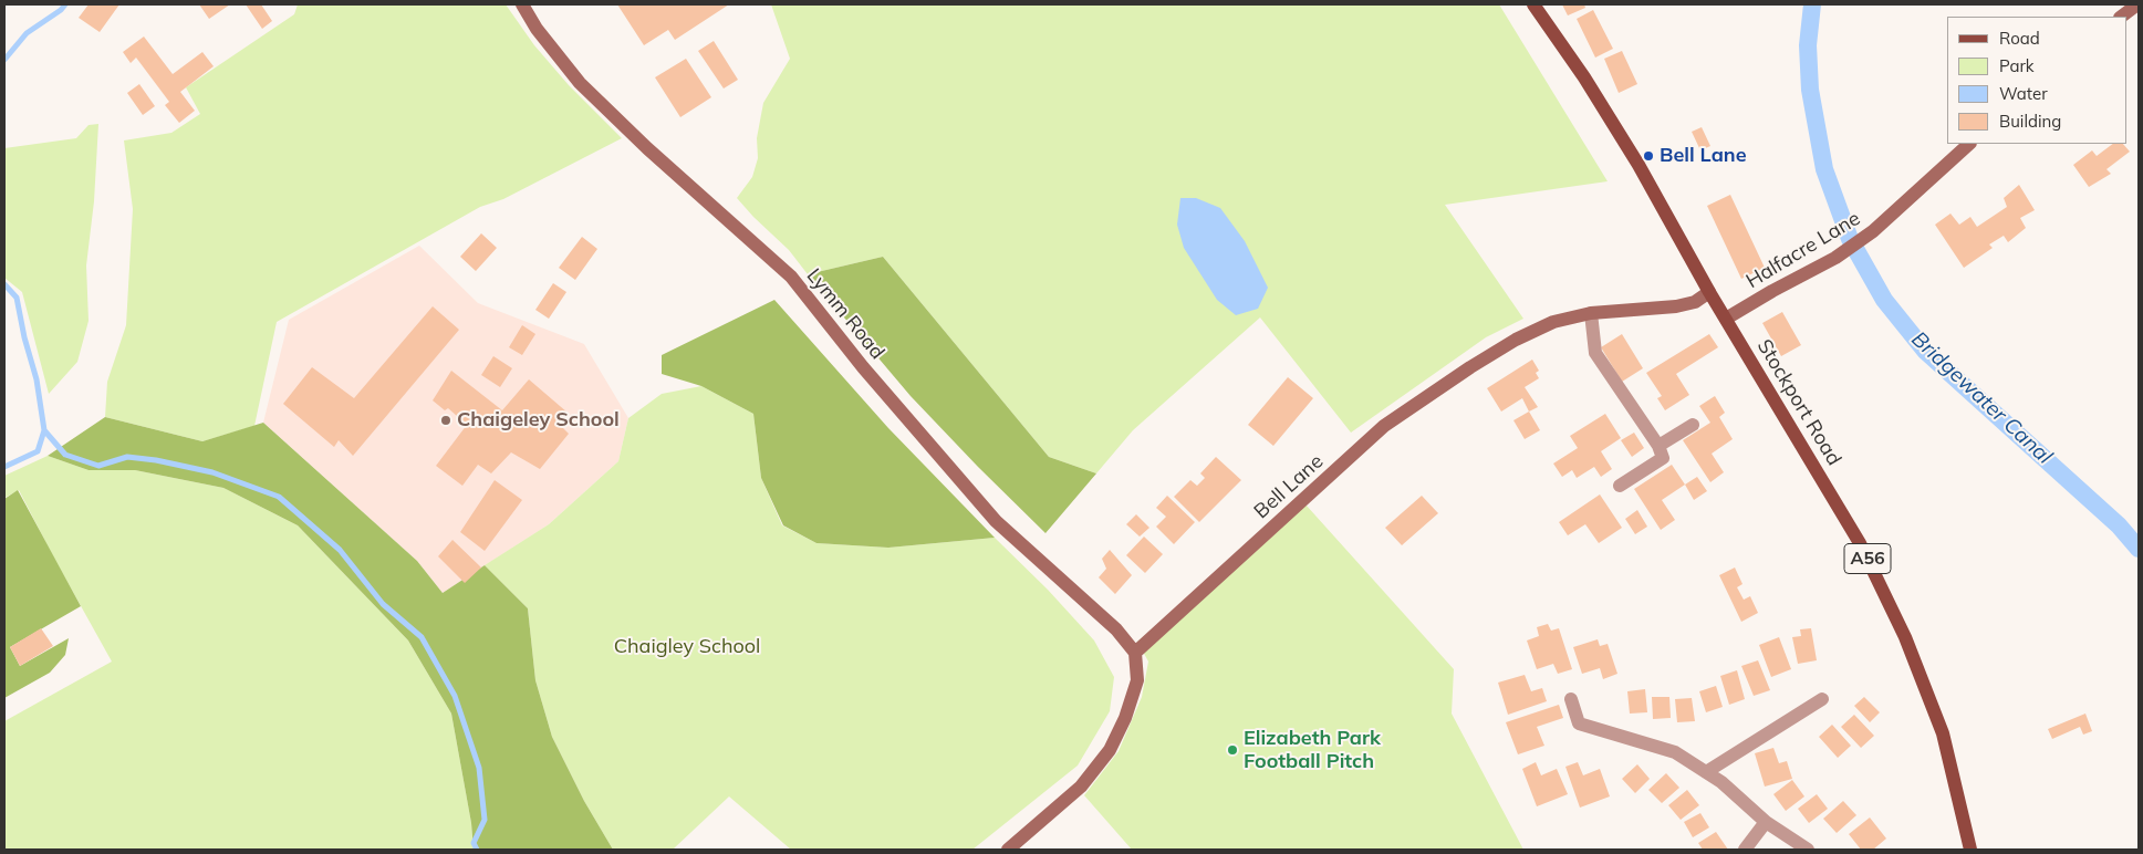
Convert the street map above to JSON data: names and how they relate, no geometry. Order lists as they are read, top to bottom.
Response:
{
  "streets": {
    "main road": [
      "Halfacre Lane",
      "Lymm Road",
      "Stockport Road",
      "Bell Lane",
      "A56"
    ]
  },
  "crossings": [
    ["Halfacre Lane", "Stockport Road"],
    ["Lymm Road", "Bell Lane"],
    ["Stockport Road", "Bell Lane"]
  ],
  "water": ["Bridgewater Canal"],
  "parks": ["Chaigley School"],
  "places": ["Bell Lane", "Chaigeley School", "Elizabeth Park Football Pitch"],
  "legend": [
    "Road",
    "Park",
    "Water",
    "Building"
  ]
}
